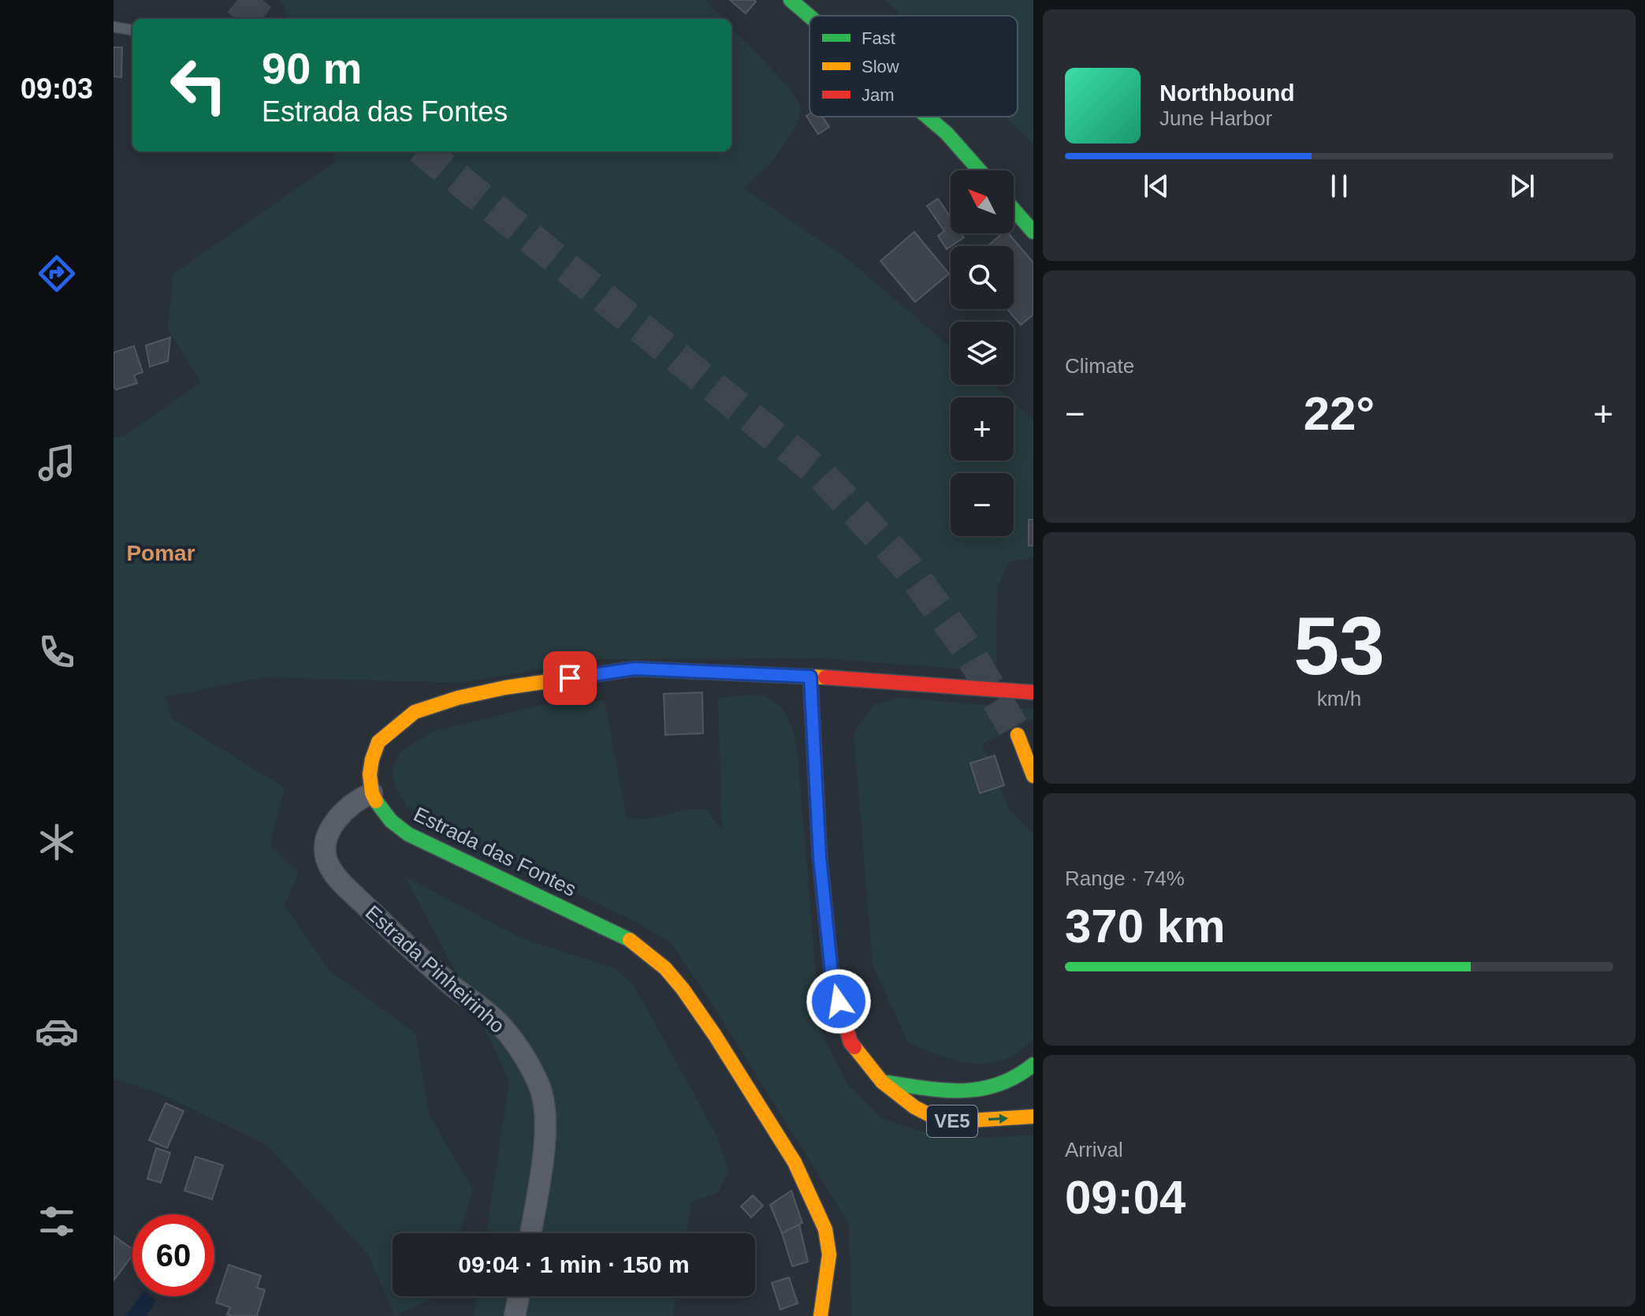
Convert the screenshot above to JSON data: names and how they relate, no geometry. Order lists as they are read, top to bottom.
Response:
{
  "streets": {
    "street": ["Estrada das Fontes", "Estrada Pinheirinho", "VE5"]
  },
  "crossings": [
    ["Estrada das Fontes", "Estrada Pinheirinho"]
  ],
  "districts": ["Pomar"],
  "legend": ["Fast", "Slow", "Jam"],
  "north": "top left",
  "page": {
    "tabs": "09:03",
    "turn": ["90 m", "Estrada das Fontes"],
    "song": ["Northbound", "June Harbor"],
    "map_buttons": ["+", "−"],
    "tile": [
      "Climate",
      ["53", "km/h"],
      ["Range · 74%", "370 km"],
      ["Arrival", "09:04"]
    ],
    "heat": ["−", "22°", "+"],
    "limit": "60",
    "trip": "09:04 · 1 min · 150 m"
  }
}
